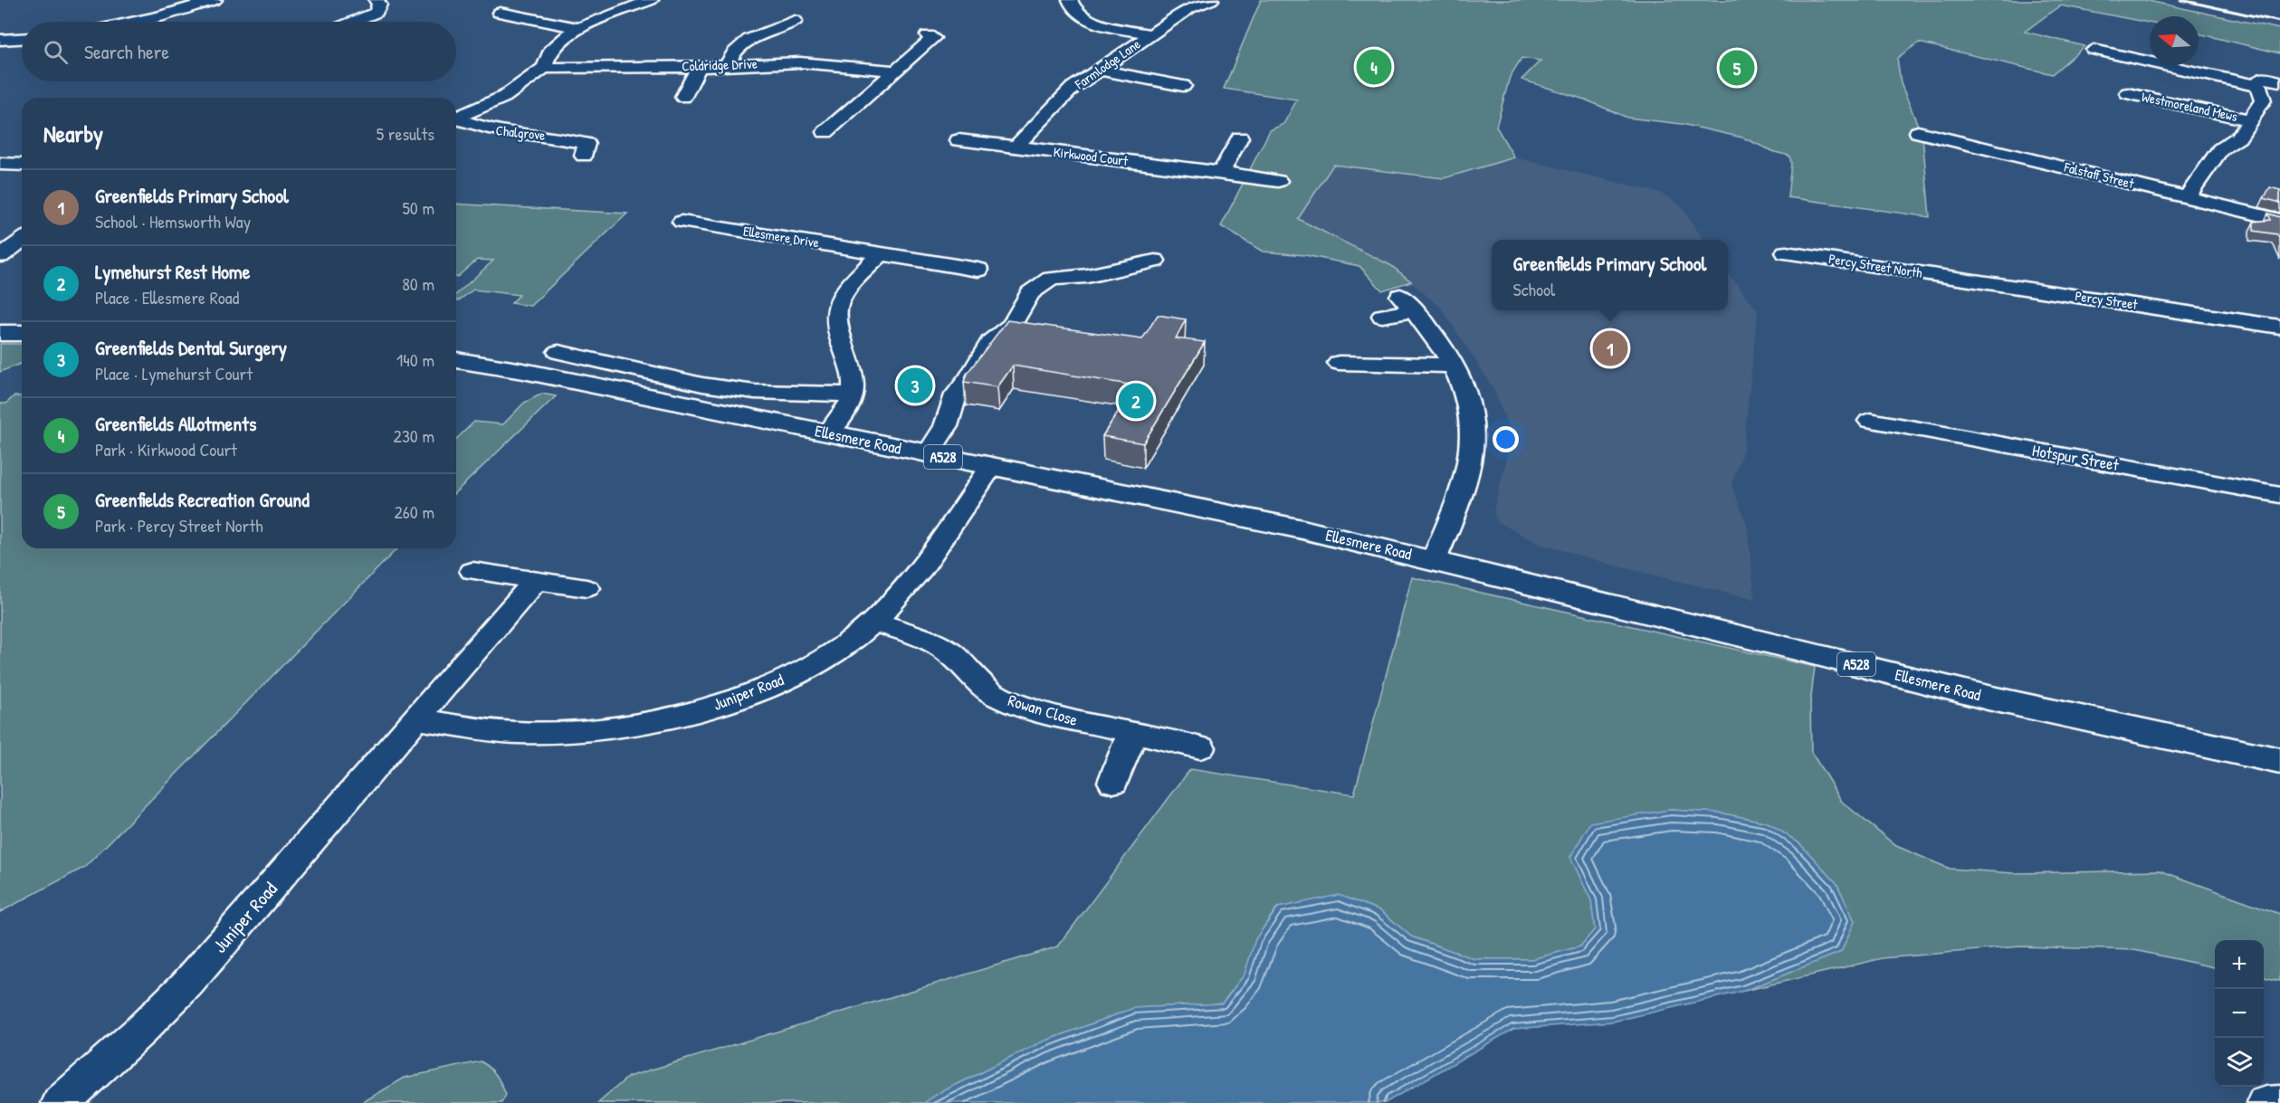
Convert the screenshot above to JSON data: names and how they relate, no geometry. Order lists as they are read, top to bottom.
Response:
{
  "streets": {
    "main road": ["Ellesmere Road", "A528"],
    "street": [
      "Farmlodge Lane",
      "Coldridge Drive",
      "Westmoreland Mews",
      "Chalgrove",
      "Kirkwood Court",
      "Falstaff Street",
      "Ellesmere Drive",
      "Percy Street North",
      "Percy Street",
      "Hotspur Street",
      "Juniper Road",
      "Rowan Close"
    ]
  },
  "crossings": [
    ["Farmlodge Lane", "Kirkwood Court"],
    ["Percy Street North", "Percy Street"],
    ["Ellesmere Road", "Juniper Road"],
    ["Juniper Road", "Rowan Close"]
  ],
  "north": "left",
  "page": {
    "search": "Search here",
    "pins": [
      "4",
      "5",
      "1",
      "3",
      "2"
    ],
    "heading": ["Nearby", "5 results"],
    "list": [
      {
        "mark": "1",
        "name": "Greenfields Primary School",
        "note": "School · Hemsworth Way",
        "value": "50 m"
      },
      {
        "mark": "2",
        "name": "Lymehurst Rest Home",
        "note": "Place · Ellesmere Road",
        "value": "80 m"
      },
      {
        "mark": "3",
        "name": "Greenfields Dental Surgery",
        "note": "Place · Lymehurst Court",
        "value": "140 m"
      },
      {
        "mark": "4",
        "name": "Greenfields Allotments",
        "note": "Park · Kirkwood Court",
        "value": "230 m"
      },
      {
        "mark": "5",
        "name": "Greenfields Recreation Ground",
        "note": "Park · Percy Street North",
        "value": "260 m"
      }
    ],
    "popup": ["Greenfields Primary School", "School"],
    "map_buttons": ["+", "−"]
  }
}
